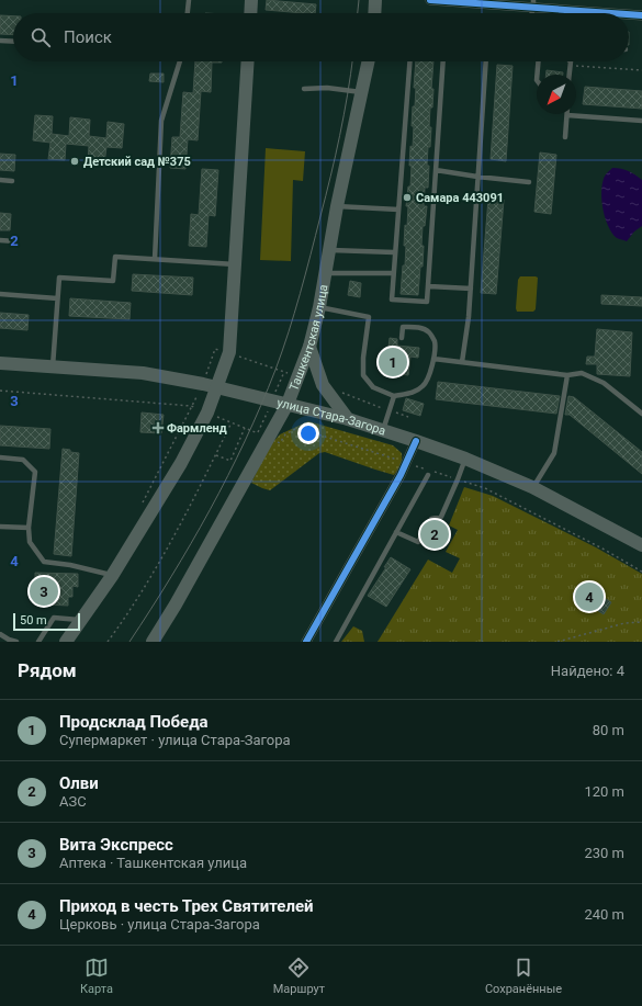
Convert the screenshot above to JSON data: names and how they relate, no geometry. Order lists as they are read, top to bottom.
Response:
{
  "streets": {
    "main road": ["Ташкентская улица", "улица Стара-Загора"]
  },
  "crossings": [
    ["Ташкентская улица", "улица Стара-Загора"]
  ],
  "places": {
    "other": ["Детский сад №375", "Самара 443091"],
    "health": ["Фармленд"]
  },
  "scale_bar": "50 m",
  "north": "bottom left",
  "page": {
    "search": "Поиск",
    "pins": [
      "1",
      "2",
      "3",
      "4"
    ],
    "scale": "50 m",
    "heading": ["Рядом", "Найдено: 4"],
    "list": [
      {
        "mark": "1",
        "name": "Продсклад Победа",
        "note": "Супермаркет · улица Стара-Загора",
        "value": "80 m"
      },
      {
        "mark": "2",
        "name": "Олви",
        "note": "АЗС",
        "value": "120 m"
      },
      {
        "mark": "3",
        "name": "Вита Экспресс",
        "note": "Аптека · Ташкентская улица",
        "value": "230 m"
      },
      {
        "mark": "4",
        "name": "Приход в честь Трех Святителей",
        "note": "Церковь · улица Стара-Загора",
        "value": "240 m"
      }
    ],
    "nav": ["Карта", "Маршрут", "Сохранённые"]
  },
  "grid": {
    "rows": [
      "1",
      "2",
      "3",
      "4"
    ]
  }
}
